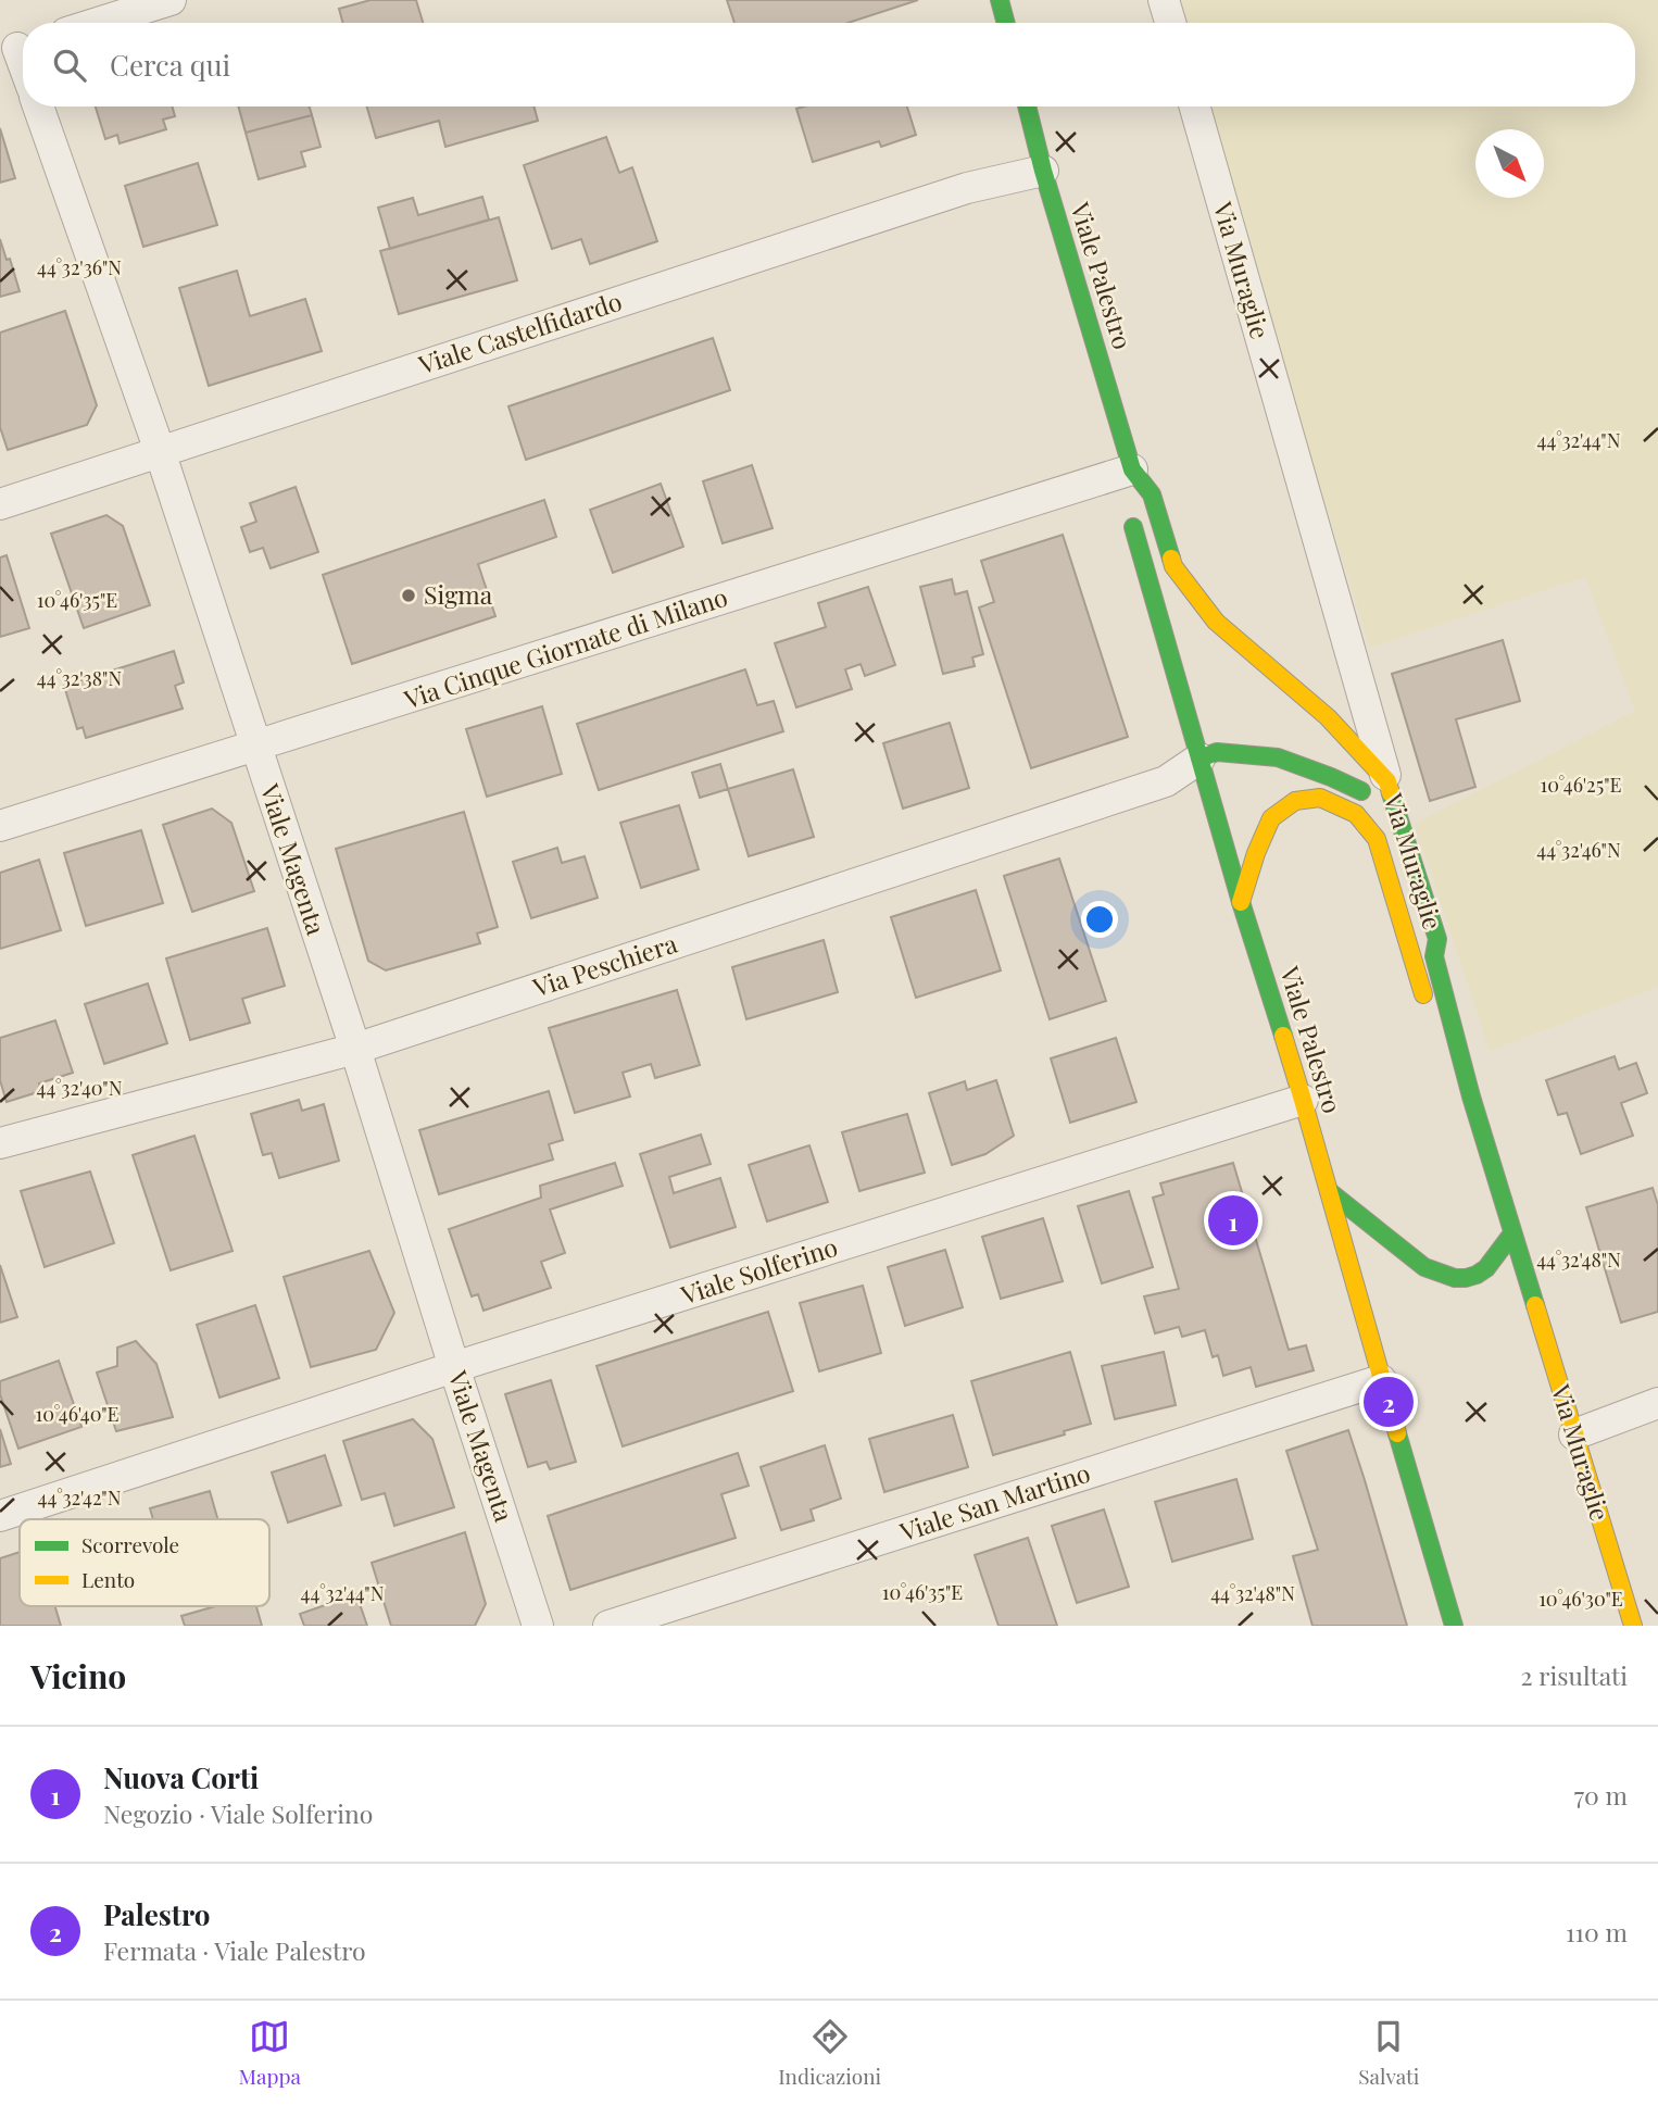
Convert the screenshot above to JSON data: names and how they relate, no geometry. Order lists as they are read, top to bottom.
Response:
{
  "streets": {
    "main road": ["Via Muraglie", "Viale Palestro"],
    "street": [
      "Viale Castelfidardo",
      "Via Cinque Giornate di Milano",
      "Viale Magenta",
      "Via Peschiera",
      "Viale Solferino",
      "Viale San Martino"
    ]
  },
  "crossings": [
    ["Via Muraglie", "Viale Palestro"],
    ["Viale Palestro", "Viale Castelfidardo"],
    ["Viale Palestro", "Via Cinque Giornate di Milano"],
    ["Viale Palestro", "Via Peschiera"],
    ["Viale Palestro", "Viale Solferino"],
    ["Viale Palestro", "Viale San Martino"],
    ["Viale Castelfidardo", "Viale Magenta"],
    ["Via Cinque Giornate di Milano", "Viale Magenta"],
    ["Viale Magenta", "Via Peschiera"],
    ["Viale Magenta", "Viale Solferino"]
  ],
  "places": ["Sigma"],
  "legend": ["Scorrevole", "Lento"],
  "north": "bottom right",
  "page": {
    "search": "Cerca qui",
    "pins": ["1", "2"],
    "heading": ["Vicino", "2 risultati"],
    "list": [
      {
        "mark": "1",
        "name": "Nuova Corti",
        "note": "Negozio · Viale Solferino",
        "value": "70 m"
      },
      {
        "mark": "2",
        "name": "Palestro",
        "note": "Fermata · Viale Palestro",
        "value": "110 m"
      }
    ],
    "nav": ["Mappa", "Indicazioni", "Salvati"]
  },
  "coordinates": [
    "44°32'36\"N",
    "44°32'44\"N",
    "10°46'35\"E",
    "44°32'38\"N",
    "10°46'25\"E",
    "44°32'46\"N",
    "44°32'40\"N",
    "44°32'48\"N",
    "10°46'40\"E",
    "44°32'42\"N",
    "10°46'30\"E"
  ]
}
